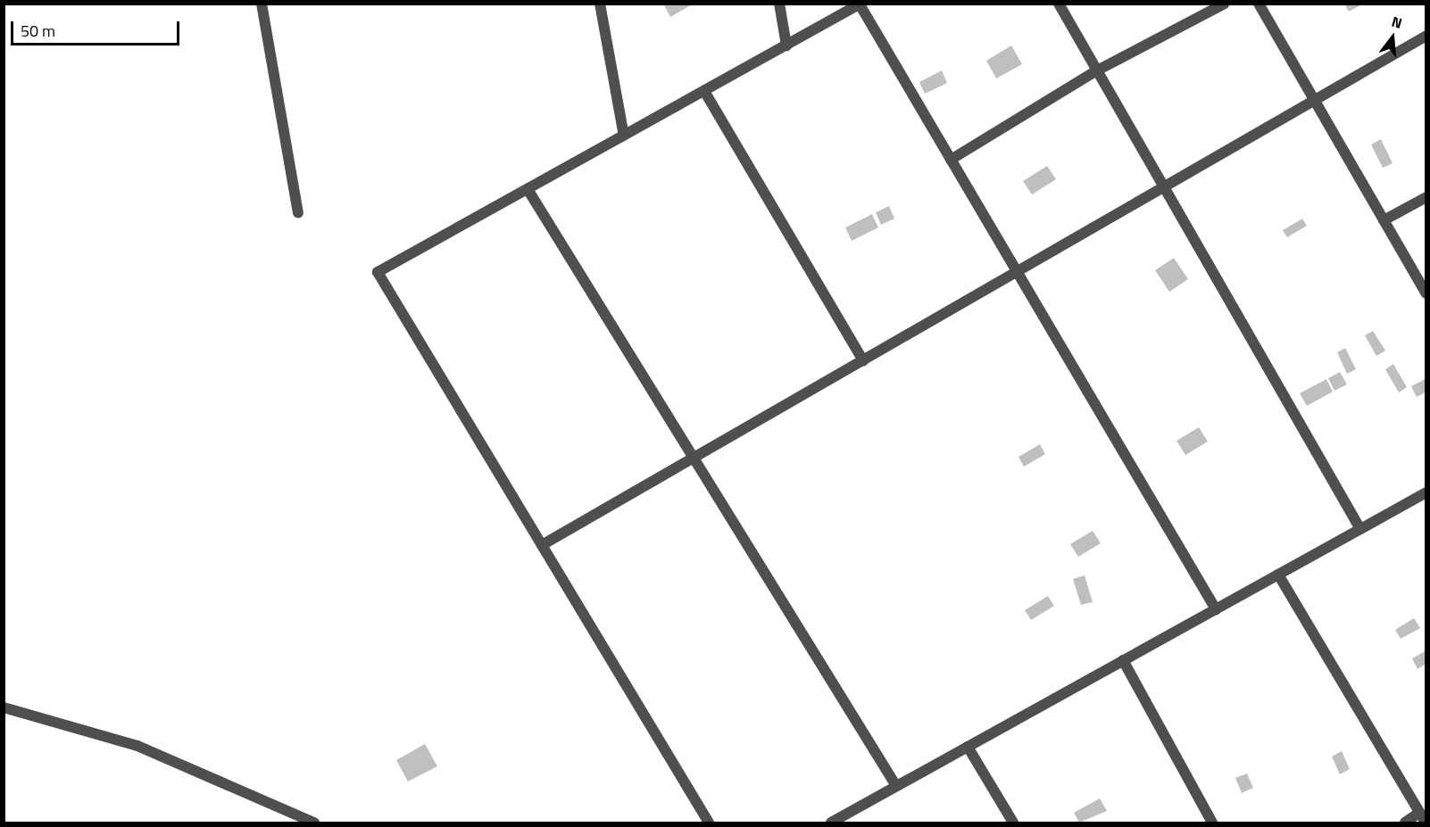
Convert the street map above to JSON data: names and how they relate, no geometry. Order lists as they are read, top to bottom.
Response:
{
  "scale_bar": "50 m",
  "north": "top"
}
